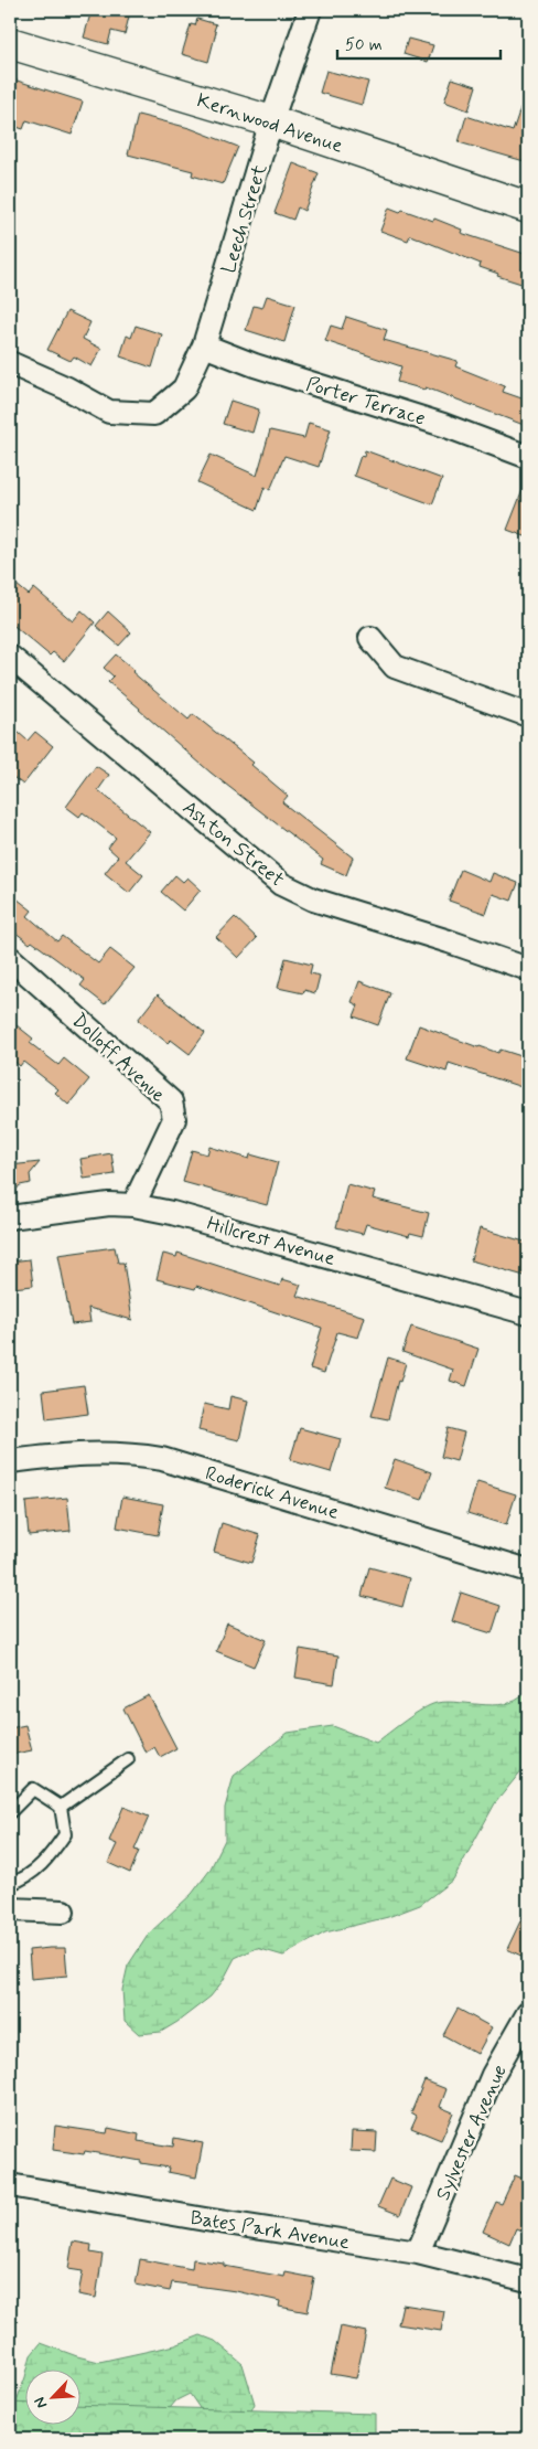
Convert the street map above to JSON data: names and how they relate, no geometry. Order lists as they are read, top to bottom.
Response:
{
  "streets": {
    "main road": ["Kernwood Avenue"],
    "street": [
      "Leech Street",
      "Porter Terrace",
      "Ashton Street",
      "Dolloff Avenue",
      "Hillcrest Avenue",
      "Roderick Avenue",
      "Sylvester Avenue",
      "Bates Park Avenue"
    ]
  },
  "crossings": [
    ["Kernwood Avenue", "Leech Street"],
    ["Leech Street", "Porter Terrace"],
    ["Dolloff Avenue", "Hillcrest Avenue"],
    ["Sylvester Avenue", "Bates Park Avenue"]
  ],
  "scale_bar": "50 m",
  "north": "bottom left"
}
